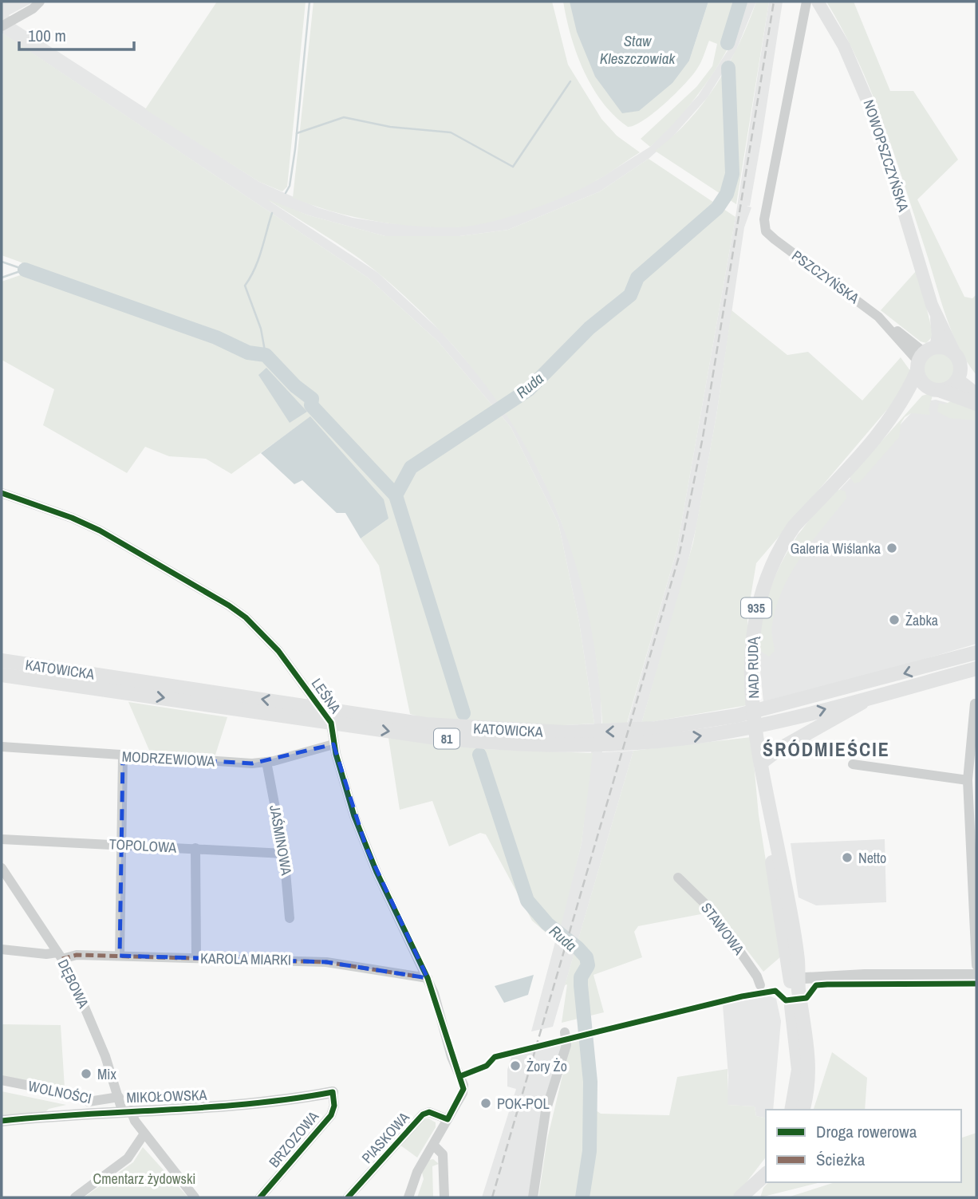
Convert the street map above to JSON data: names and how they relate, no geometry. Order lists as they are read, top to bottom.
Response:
{
  "streets": {
    "main road": [
      "NOWOPSZCZYŃSKA",
      "935",
      "NAD RUDĄ",
      "KATOWICKA",
      "81"
    ],
    "street": [
      "PSZCZYŃSKA",
      "LEŚNA",
      "MODRZEWIOWA",
      "JAŚMINOWA",
      "TOPOLOWA",
      "STAWOWA",
      "KAROLA MIARKI",
      "DĘBOWA",
      "WOLNOŚCI",
      "MIKOŁOWSKA",
      "PIASKOWA",
      "BRZOZOWA"
    ]
  },
  "crossings": [
    ["NOWOPSZCZYŃSKA", "PSZCZYŃSKA"],
    ["NOWOPSZCZYŃSKA", "935"],
    ["NOWOPSZCZYŃSKA", "NAD RUDĄ"],
    ["PSZCZYŃSKA", "935"],
    ["PSZCZYŃSKA", "NAD RUDĄ"],
    ["935", "NAD RUDĄ"],
    ["KATOWICKA", "LEŚNA"],
    ["LEŚNA", "MODRZEWIOWA"],
    ["LEŚNA", "KAROLA MIARKI"],
    ["LEŚNA", "PIASKOWA"],
    ["MODRZEWIOWA", "JAŚMINOWA"],
    ["JAŚMINOWA", "TOPOLOWA"],
    ["KAROLA MIARKI", "DĘBOWA"],
    ["DĘBOWA", "WOLNOŚCI"],
    ["DĘBOWA", "MIKOŁOWSKA"],
    ["WOLNOŚCI", "MIKOŁOWSKA"],
    ["MIKOŁOWSKA", "BRZOZOWA"]
  ],
  "districts": ["ŚRÓDMIEŚCIE"],
  "water": ["Staw Kleszczowiak", "Ruda"],
  "parks": ["Cmentarz żydowski"],
  "places": [
    "Galeria Wiślanka",
    "Żabka",
    "Netto",
    "Żory Żo",
    "Mix",
    "POK-POL"
  ],
  "legend": ["Droga rowerowa", "Ścieżka"],
  "scale_bar": "100 m"
}
